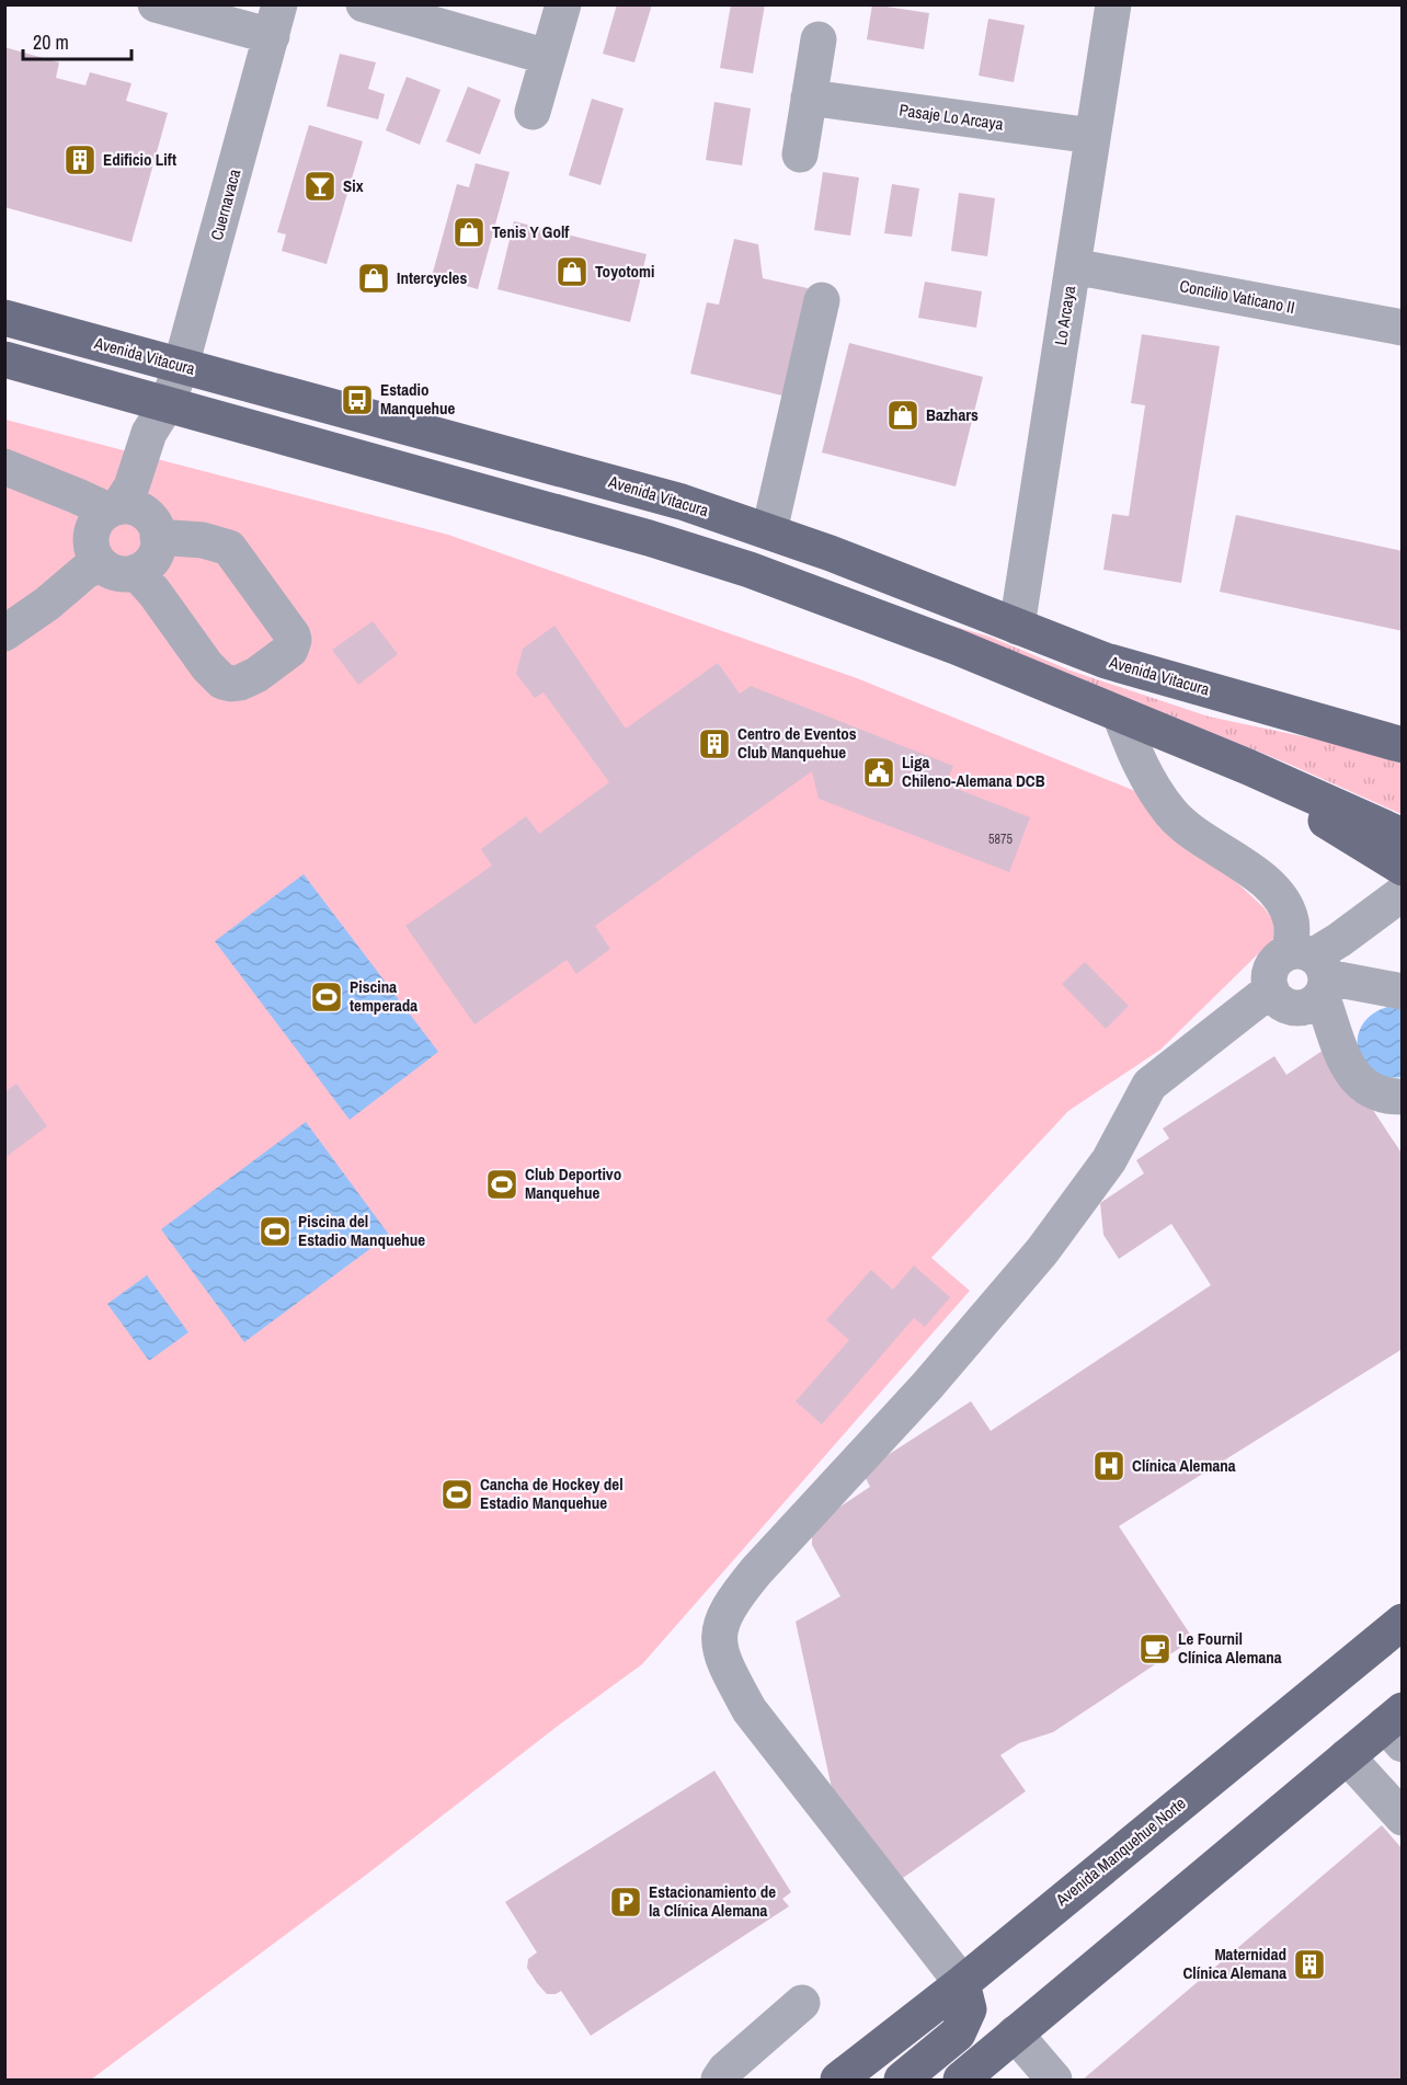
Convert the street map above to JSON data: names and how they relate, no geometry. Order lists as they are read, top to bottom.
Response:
{
  "streets": {
    "main road": ["Avenida Vitacura", "Avenida Manquehue Norte"],
    "street": [
      "Pasaje Lo Arcaya",
      "Cuernavaca",
      "Concilio Vaticano II",
      "Lo Arcaya"
    ]
  },
  "crossings": [
    ["Pasaje Lo Arcaya", "Lo Arcaya"],
    ["Cuernavaca", "Avenida Vitacura"],
    ["Concilio Vaticano II", "Lo Arcaya"],
    ["Lo Arcaya", "Avenida Vitacura"]
  ],
  "places": {
    "building": ["Edificio Lift", "Centro de Eventos Club Manquehue", "Maternidad Clínica Alemana"],
    "bar": ["Six"],
    "shop": [
      "Tenis Y Golf",
      "Toyotomi",
      "Intercycles",
      "Bazhars"
    ],
    "bus stop": ["Estadio Manquehue"],
    "public building": ["Liga Chileno-Alemana DCB"],
    "sports": [
      "Piscina temperada",
      "Club Deportivo Manquehue",
      "Piscina del Estadio Manquehue",
      "Cancha de Hockey del Estadio Manquehue"
    ],
    "hospital": ["Clínica Alemana"],
    "cafe": ["Le Fournil Clínica Alemana"],
    "parking": ["Estacionamiento de la Clínica Alemana"]
  },
  "house_numbers": ["5875"],
  "scale_bar": "20 m"
}
